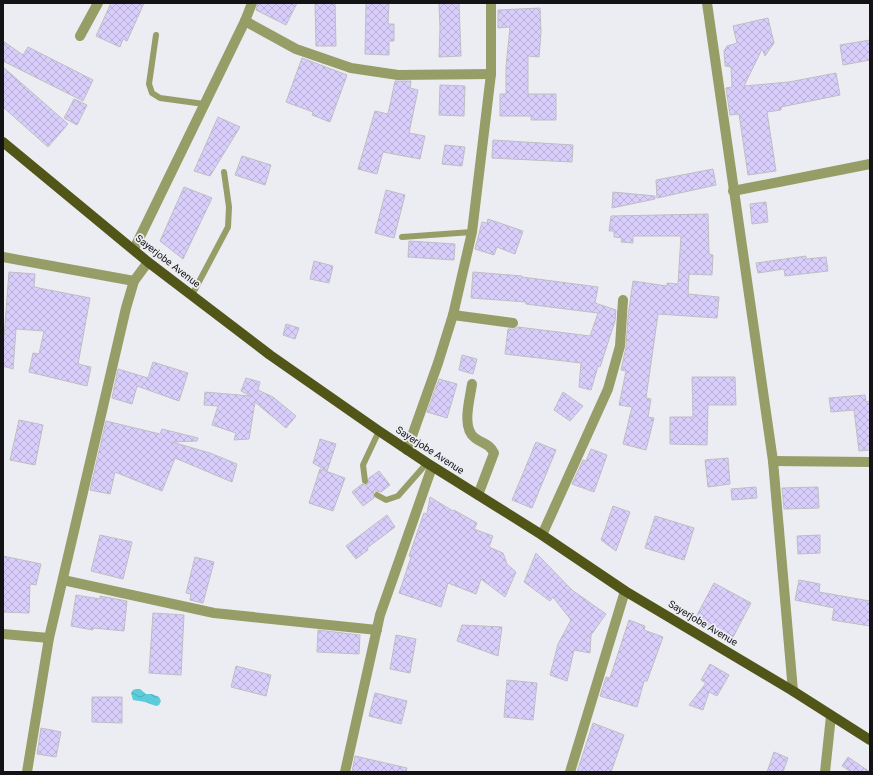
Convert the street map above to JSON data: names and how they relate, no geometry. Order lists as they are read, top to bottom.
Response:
{
  "streets": {
    "main road": ["Sayerjobe Avenue"]
  }
}
